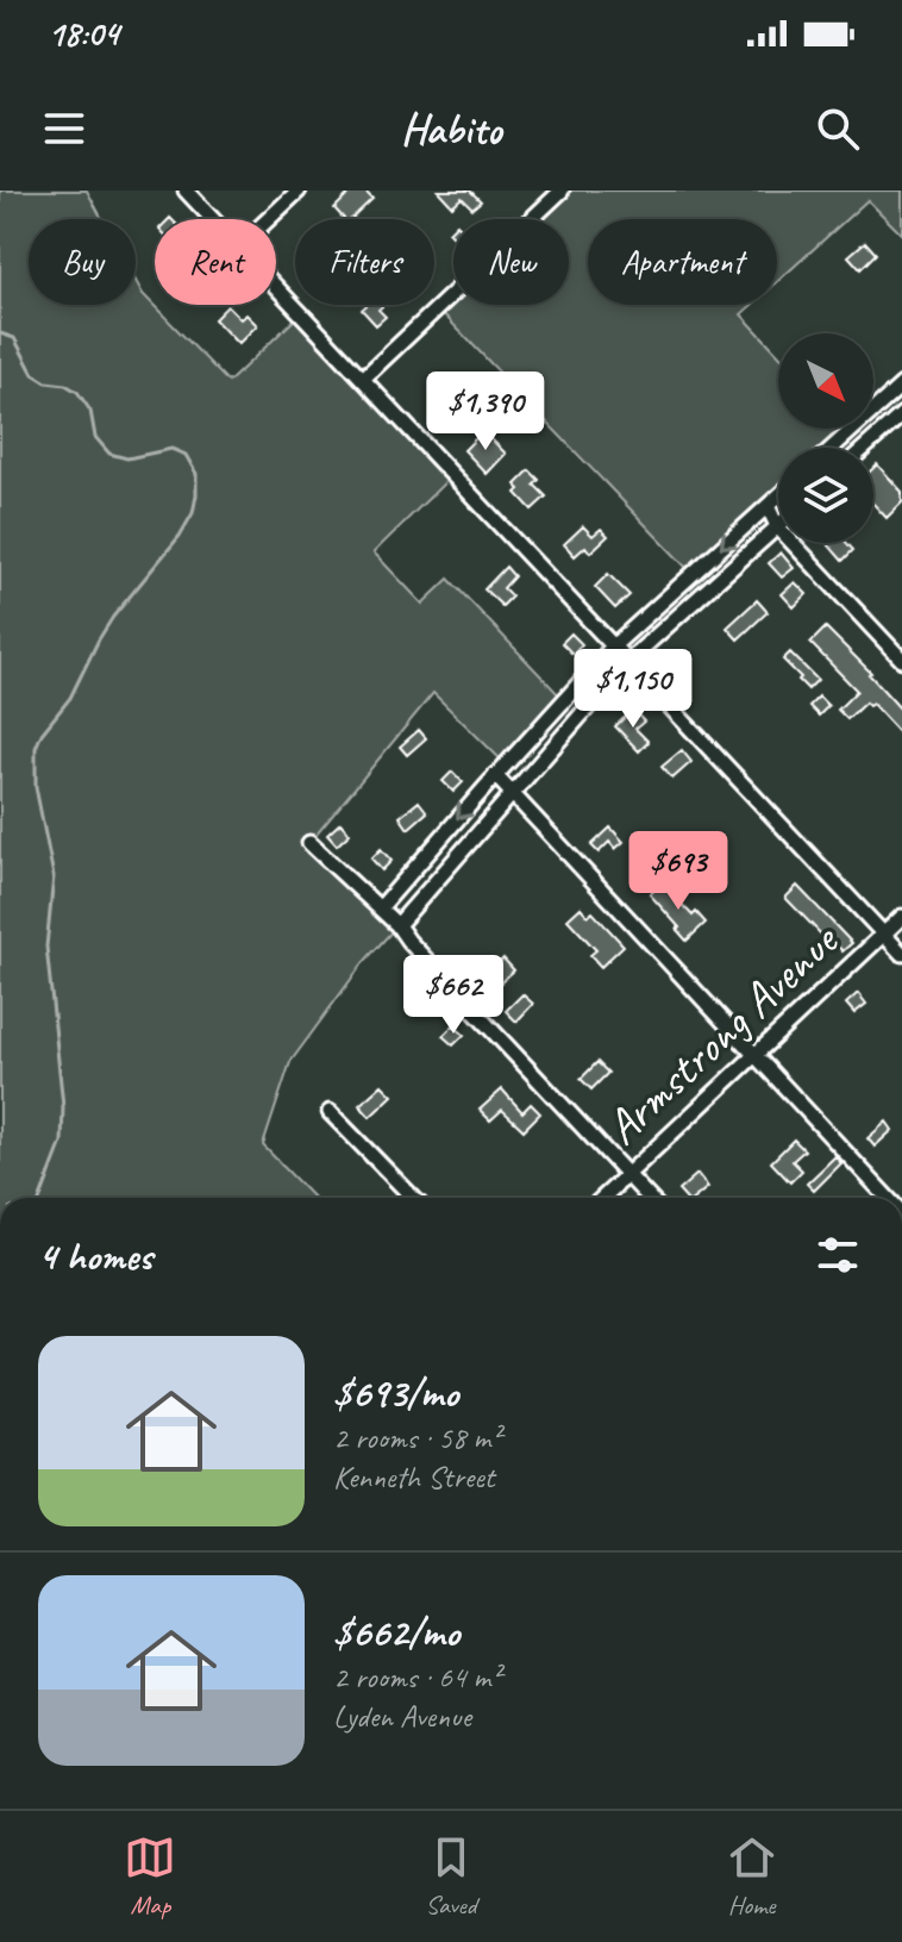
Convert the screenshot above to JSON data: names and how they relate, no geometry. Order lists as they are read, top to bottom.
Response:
{
  "streets": {
    "street": ["Armstrong Avenue"]
  },
  "north": "bottom right",
  "page": {
    "status": "18:04",
    "header": "Habito",
    "chip": [
      "Buy",
      "Rent",
      "Filters",
      "New",
      "Apartment"
    ],
    "price": [
      "$1,390",
      "$1,150",
      "$693",
      "$662"
    ],
    "heading": "4 homes",
    "list": [
      {
        "name": "$693/mo",
        "note": "2 rooms · 58 m² · Kenneth Street"
      },
      {
        "name": "$662/mo",
        "note": "2 rooms · 64 m² · Lyden Avenue"
      }
    ],
    "tabs": ["Map", "Saved", "Home"]
  }
}
